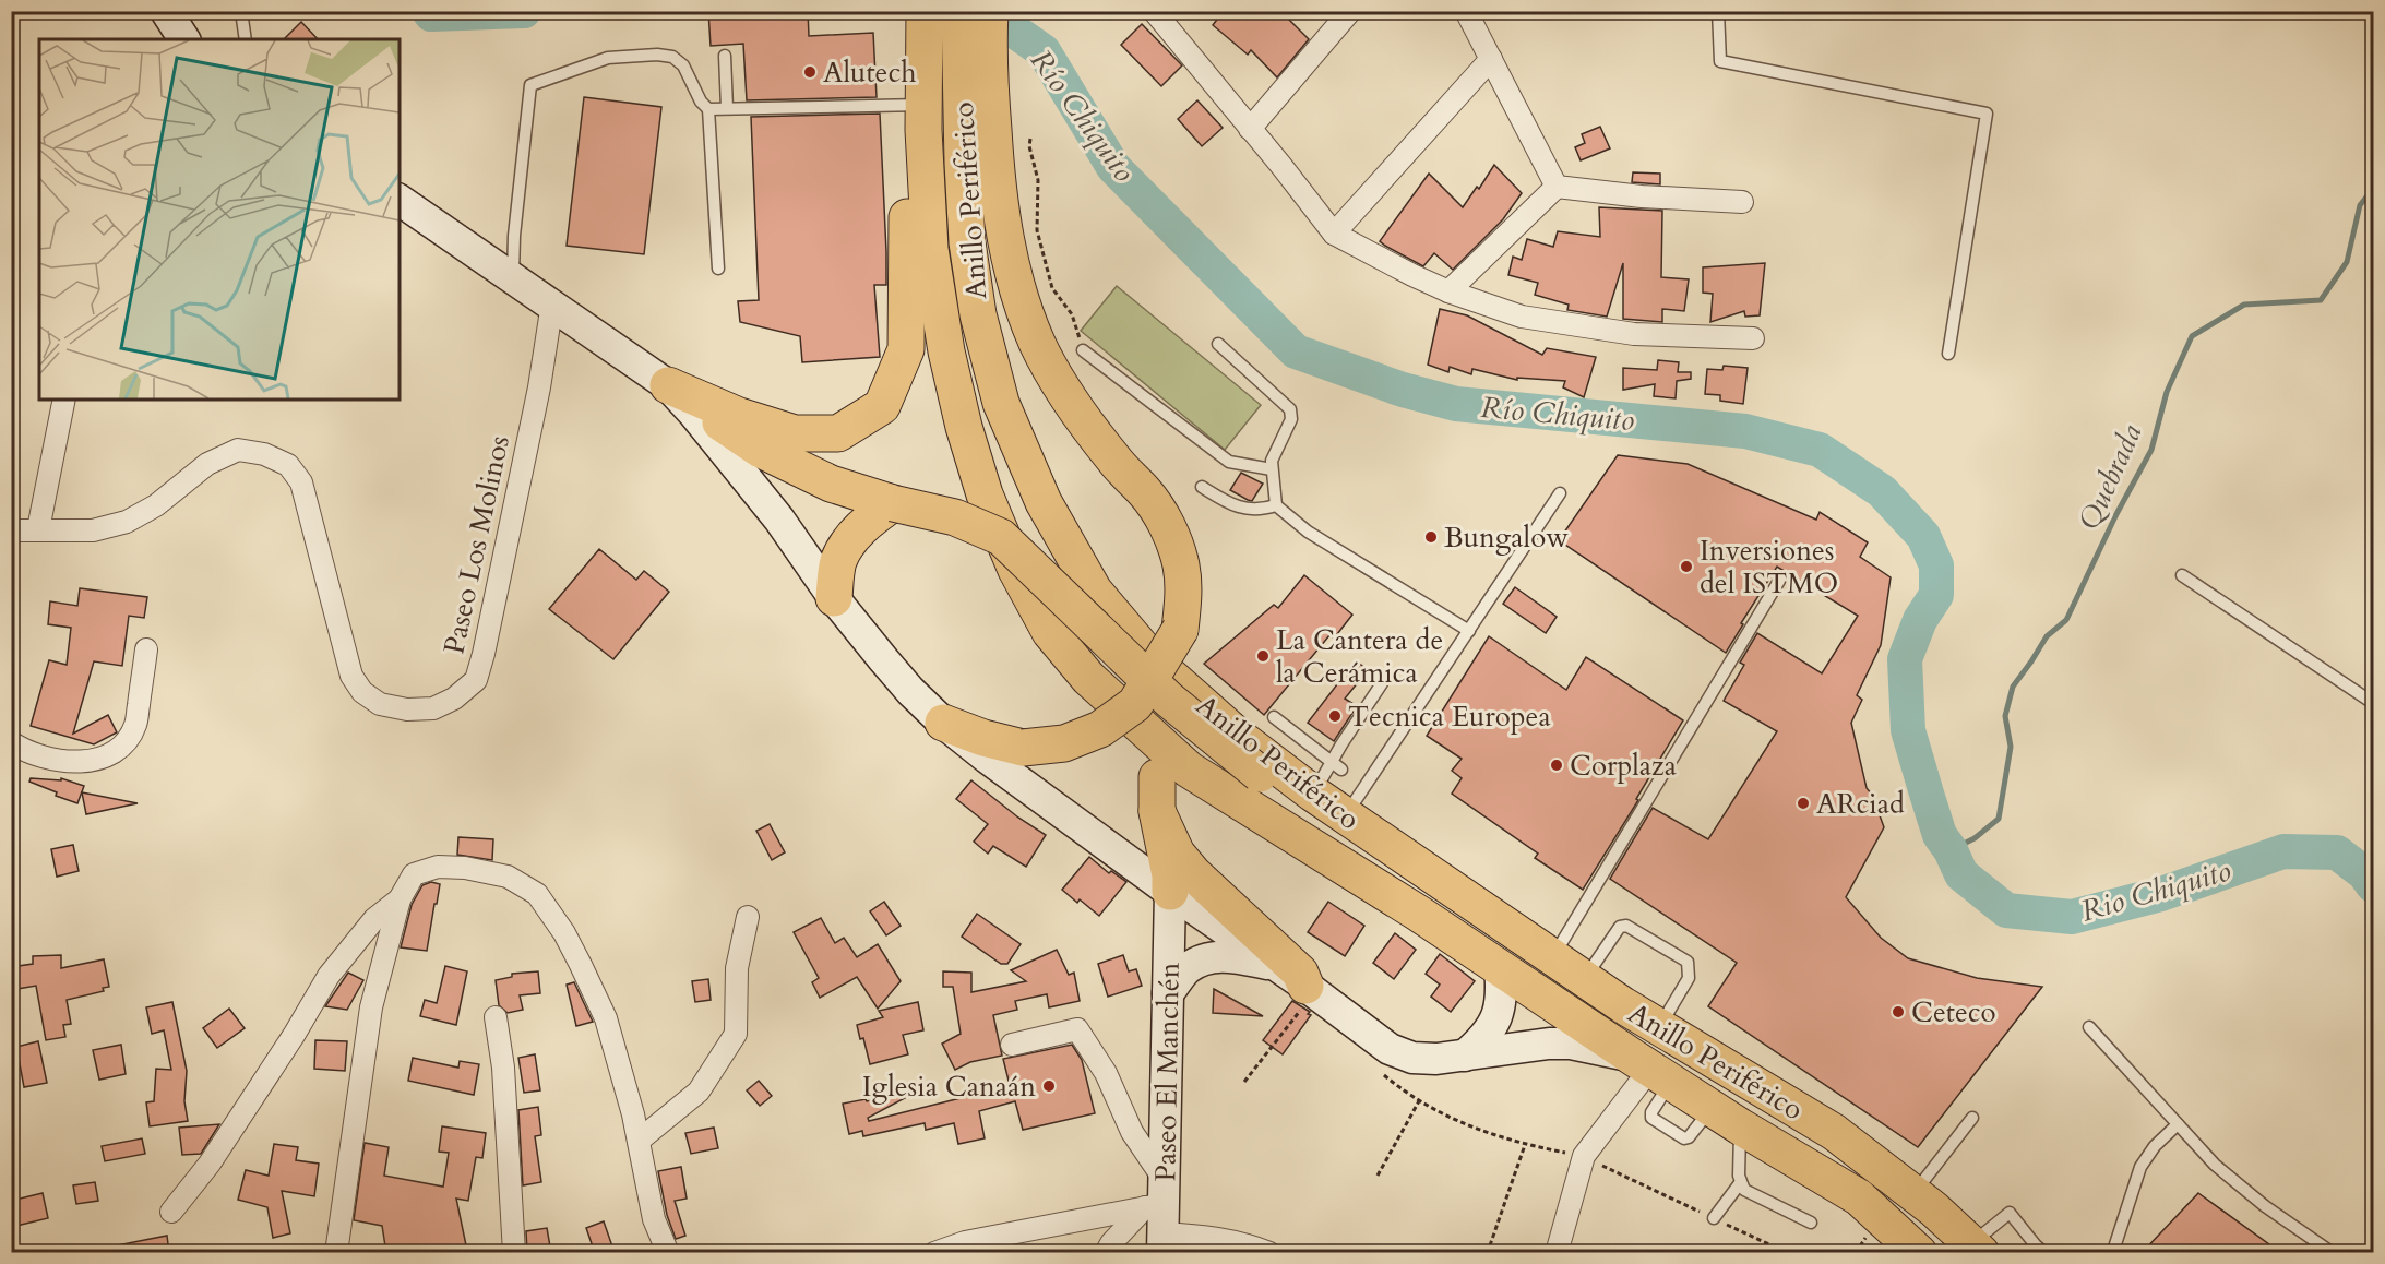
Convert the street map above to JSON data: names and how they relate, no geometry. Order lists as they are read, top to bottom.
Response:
{
  "streets": {
    "highway": ["Anillo Periférico"],
    "main road": ["Paseo El Manchén"],
    "street": ["Paseo Los Molinos"]
  },
  "water": ["Río Chiquito", "Quebrada", "Rio Chiquito"],
  "places": [
    "Alutech",
    "Bungalow",
    "Inversiones del ISTMO",
    "La Cantera de la Cerámica",
    "Tecnica Europea",
    "Corplaza",
    "ARciad",
    "Ceteco",
    "Iglesia Canaán"
  ]
}
